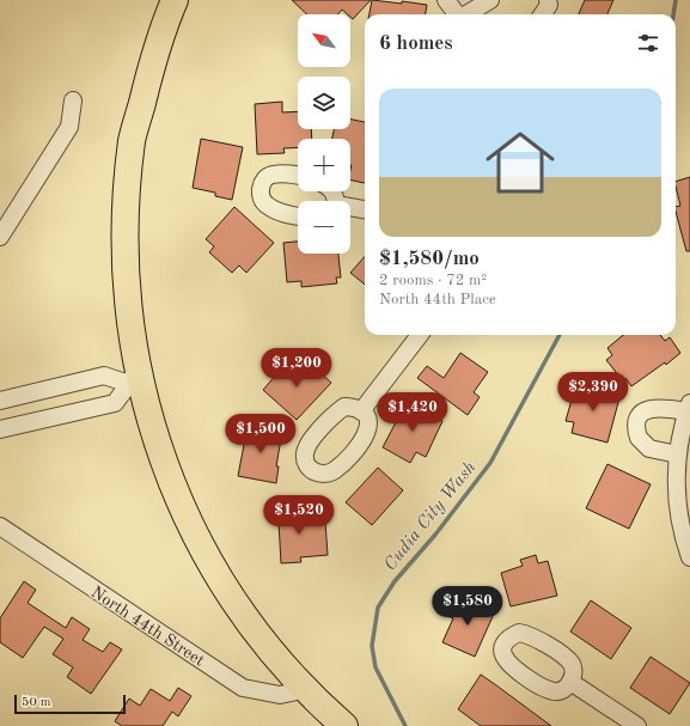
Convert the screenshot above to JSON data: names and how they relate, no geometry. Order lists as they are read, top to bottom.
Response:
{
  "streets": {
    "street": ["North 44th Street"]
  },
  "water": ["Cudia City Wash"],
  "scale_bar": "50 m",
  "north": "top left",
  "page": {
    "map_buttons": ["+", "−"],
    "heading": "6 homes",
    "list": [
      {
        "name": "$1,580/mo",
        "note": "2 rooms · 72 m² · North 44th Place"
      }
    ],
    "price": [
      "$1,200",
      "$2,390",
      "$1,420",
      "$1,500",
      "$1,520",
      "$1,580"
    ],
    "scale": "50 m"
  }
}
